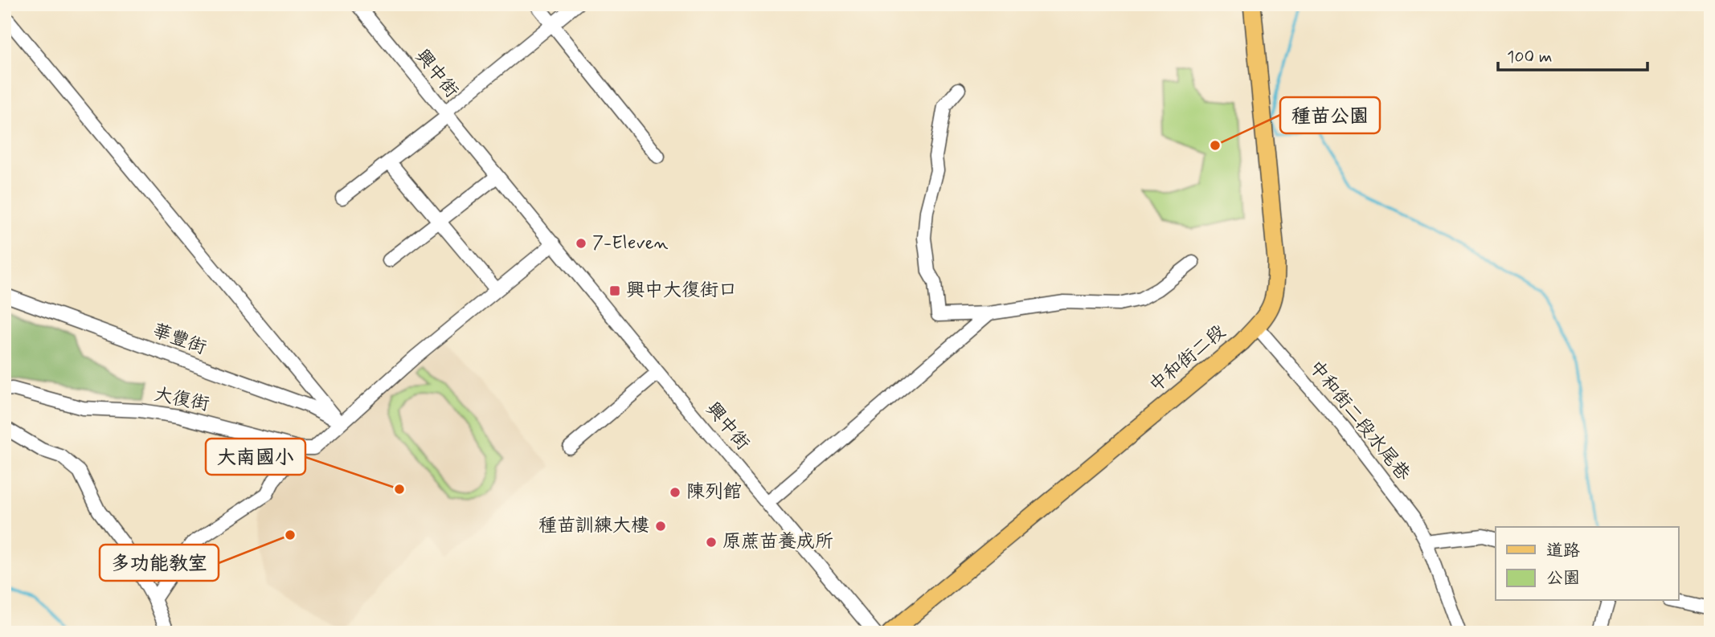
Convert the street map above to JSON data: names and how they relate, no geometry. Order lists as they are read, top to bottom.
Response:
{
  "streets": {
    "main road": ["中和街二段"],
    "street": [
      "興中街",
      "華豐街",
      "大復街",
      "中和街二段水尾巷"
    ]
  },
  "crossings": [
    ["中和街二段", "中和街二段水尾巷"]
  ],
  "places": {
    "other": [
      "種苗公園",
      "7-Eleven",
      "大南國小",
      "陳列館",
      "種苗訓練大樓",
      "多功能教室",
      "原蔗苗養成所"
    ],
    "transit": ["興中大復街口"]
  },
  "legend": ["道路", "公園"],
  "scale_bar": "100 m"
}
